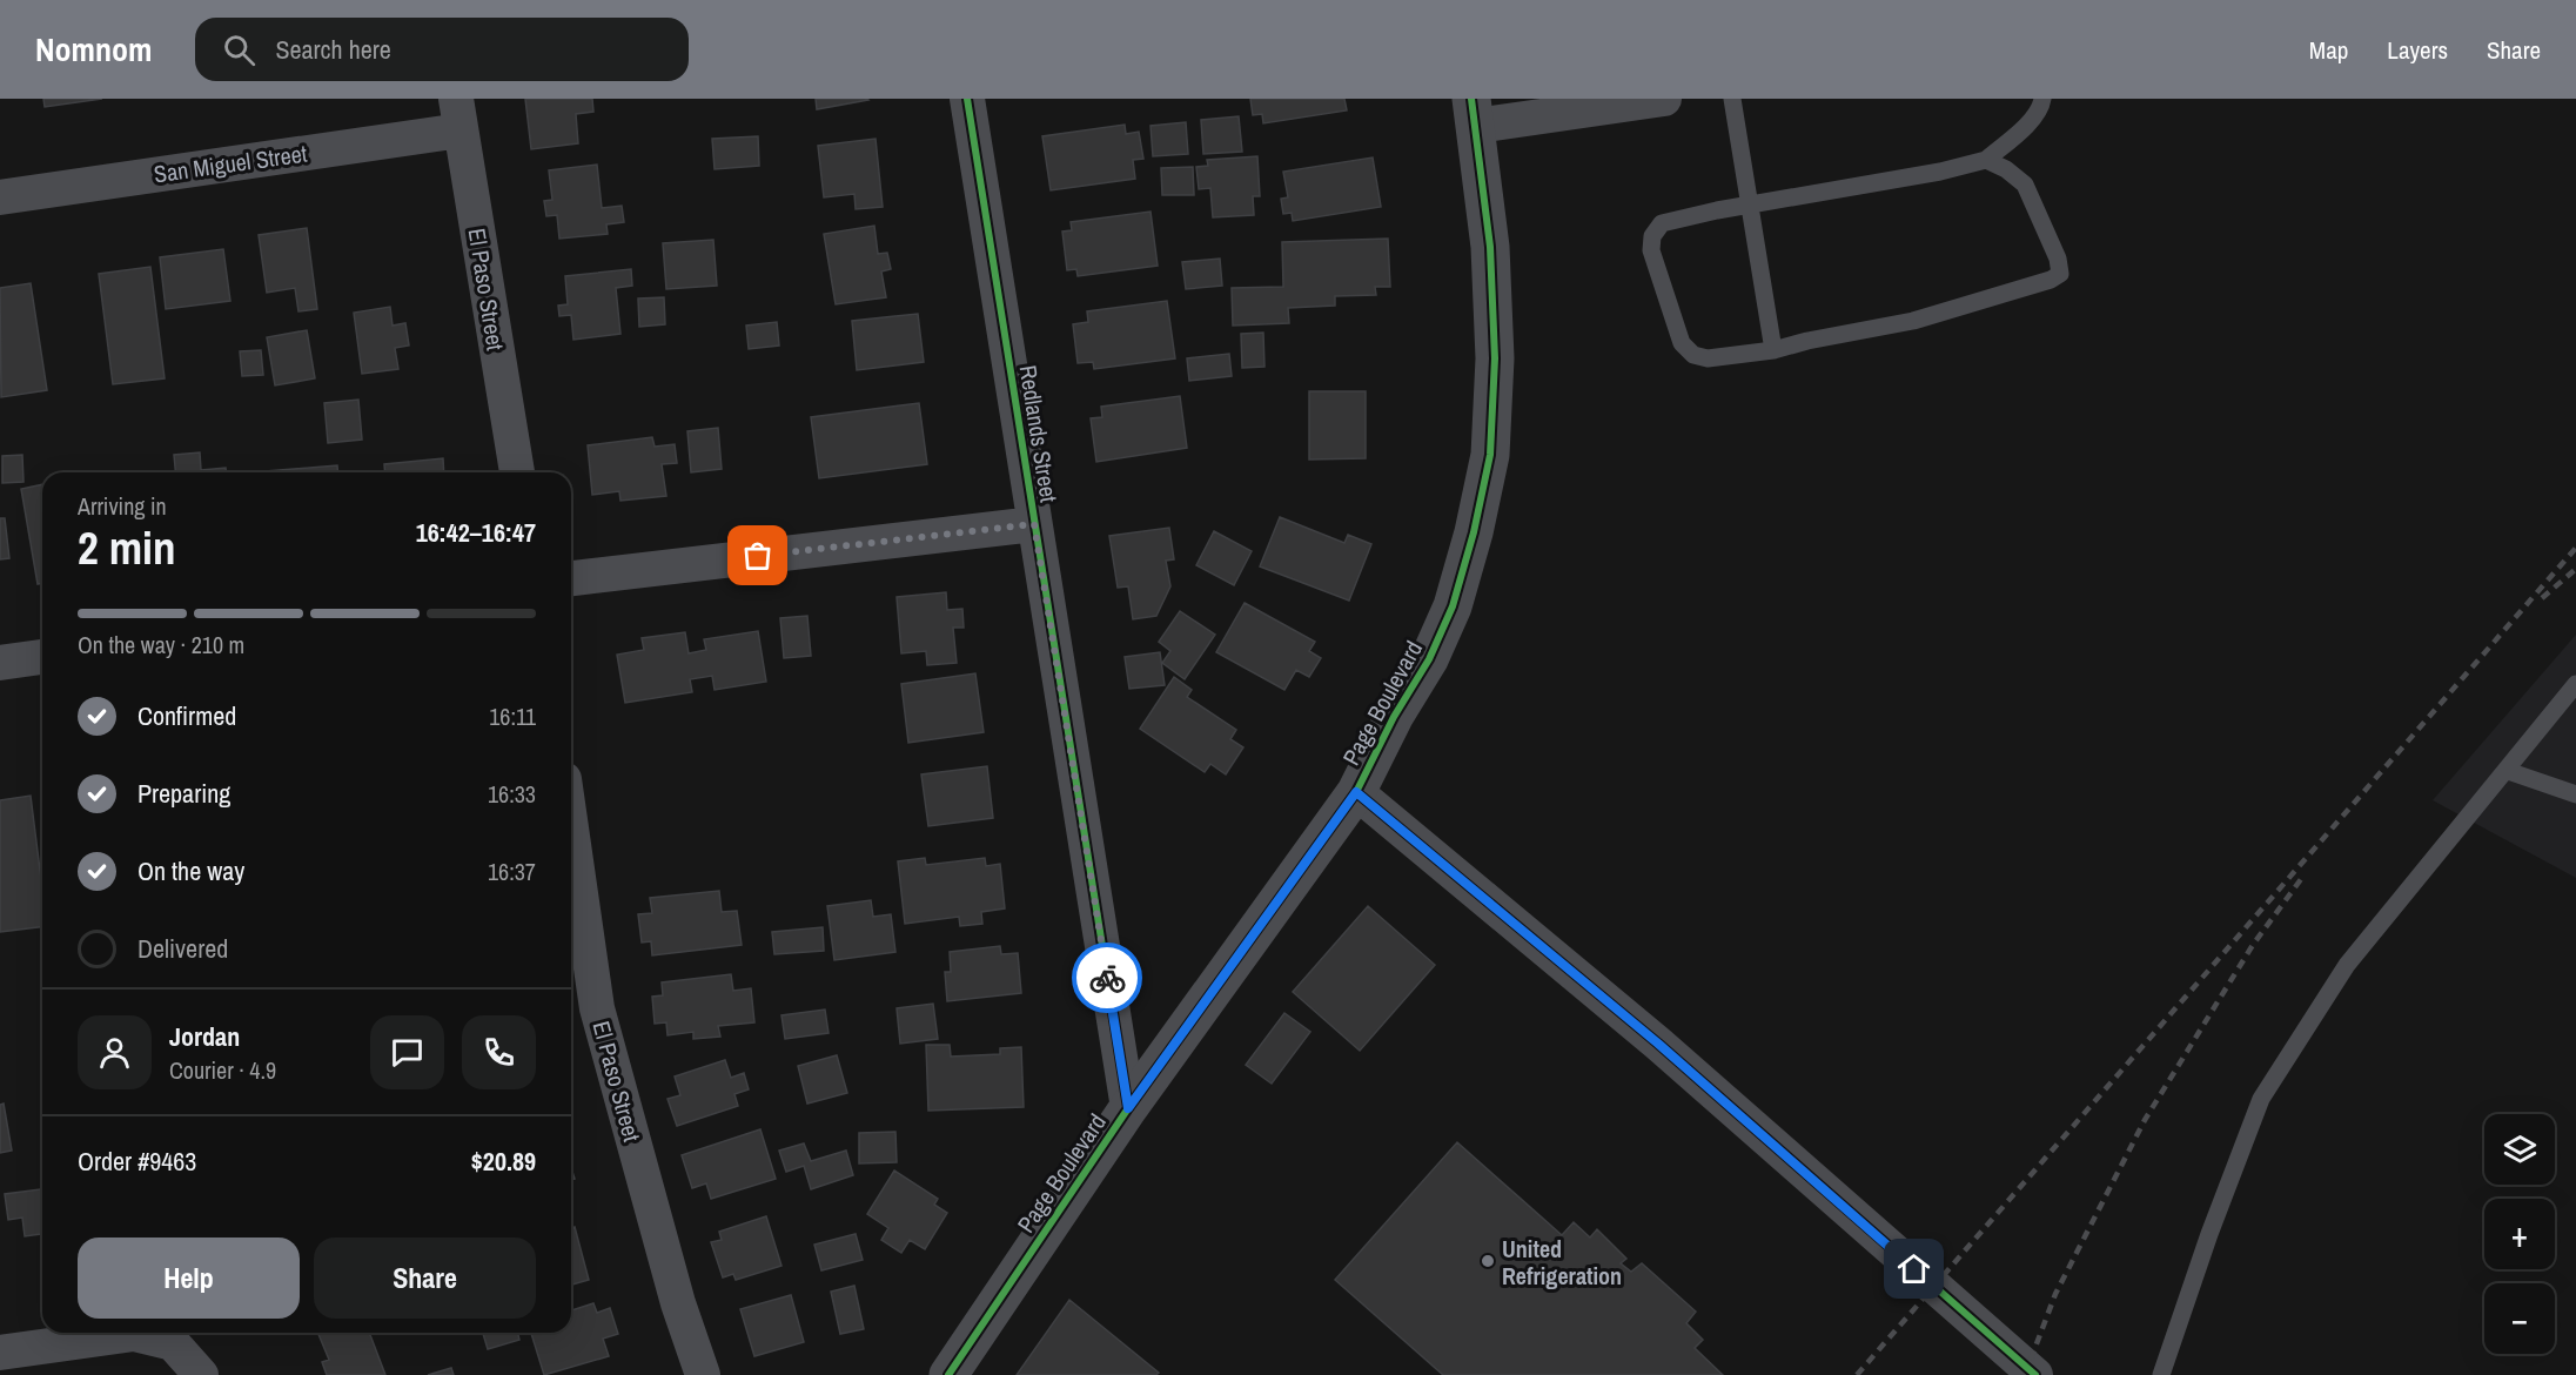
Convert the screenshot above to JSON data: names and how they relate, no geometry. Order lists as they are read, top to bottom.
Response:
{
  "streets": {
    "street": [
      "San Miguel Street",
      "El Paso Street",
      "Redlands Street",
      "Page Boulevard"
    ]
  },
  "crossings": [
    ["San Miguel Street", "El Paso Street"],
    ["Redlands Street", "Page Boulevard"]
  ],
  "places": ["United Refrigeration"],
  "page": {
    "header": "Nomnom",
    "search": "Search here",
    "nav": ["Map", "Layers", "Share"],
    "heading": ["2 min", "Arriving in", "16:42–16:47"],
    "panel": [
      "Jordan",
      "Courier · 4.9",
      "Order #9463",
      "$20.89"
    ],
    "bar": "On the way · 210 m",
    "list": [
      ["Confirmed", "16:11"],
      ["Preparing", "16:33"],
      ["On the way", "16:37"],
      "Delivered"
    ],
    "map_buttons": ["+", "−"],
    "buttons": ["Help", "Share"]
  }
}
